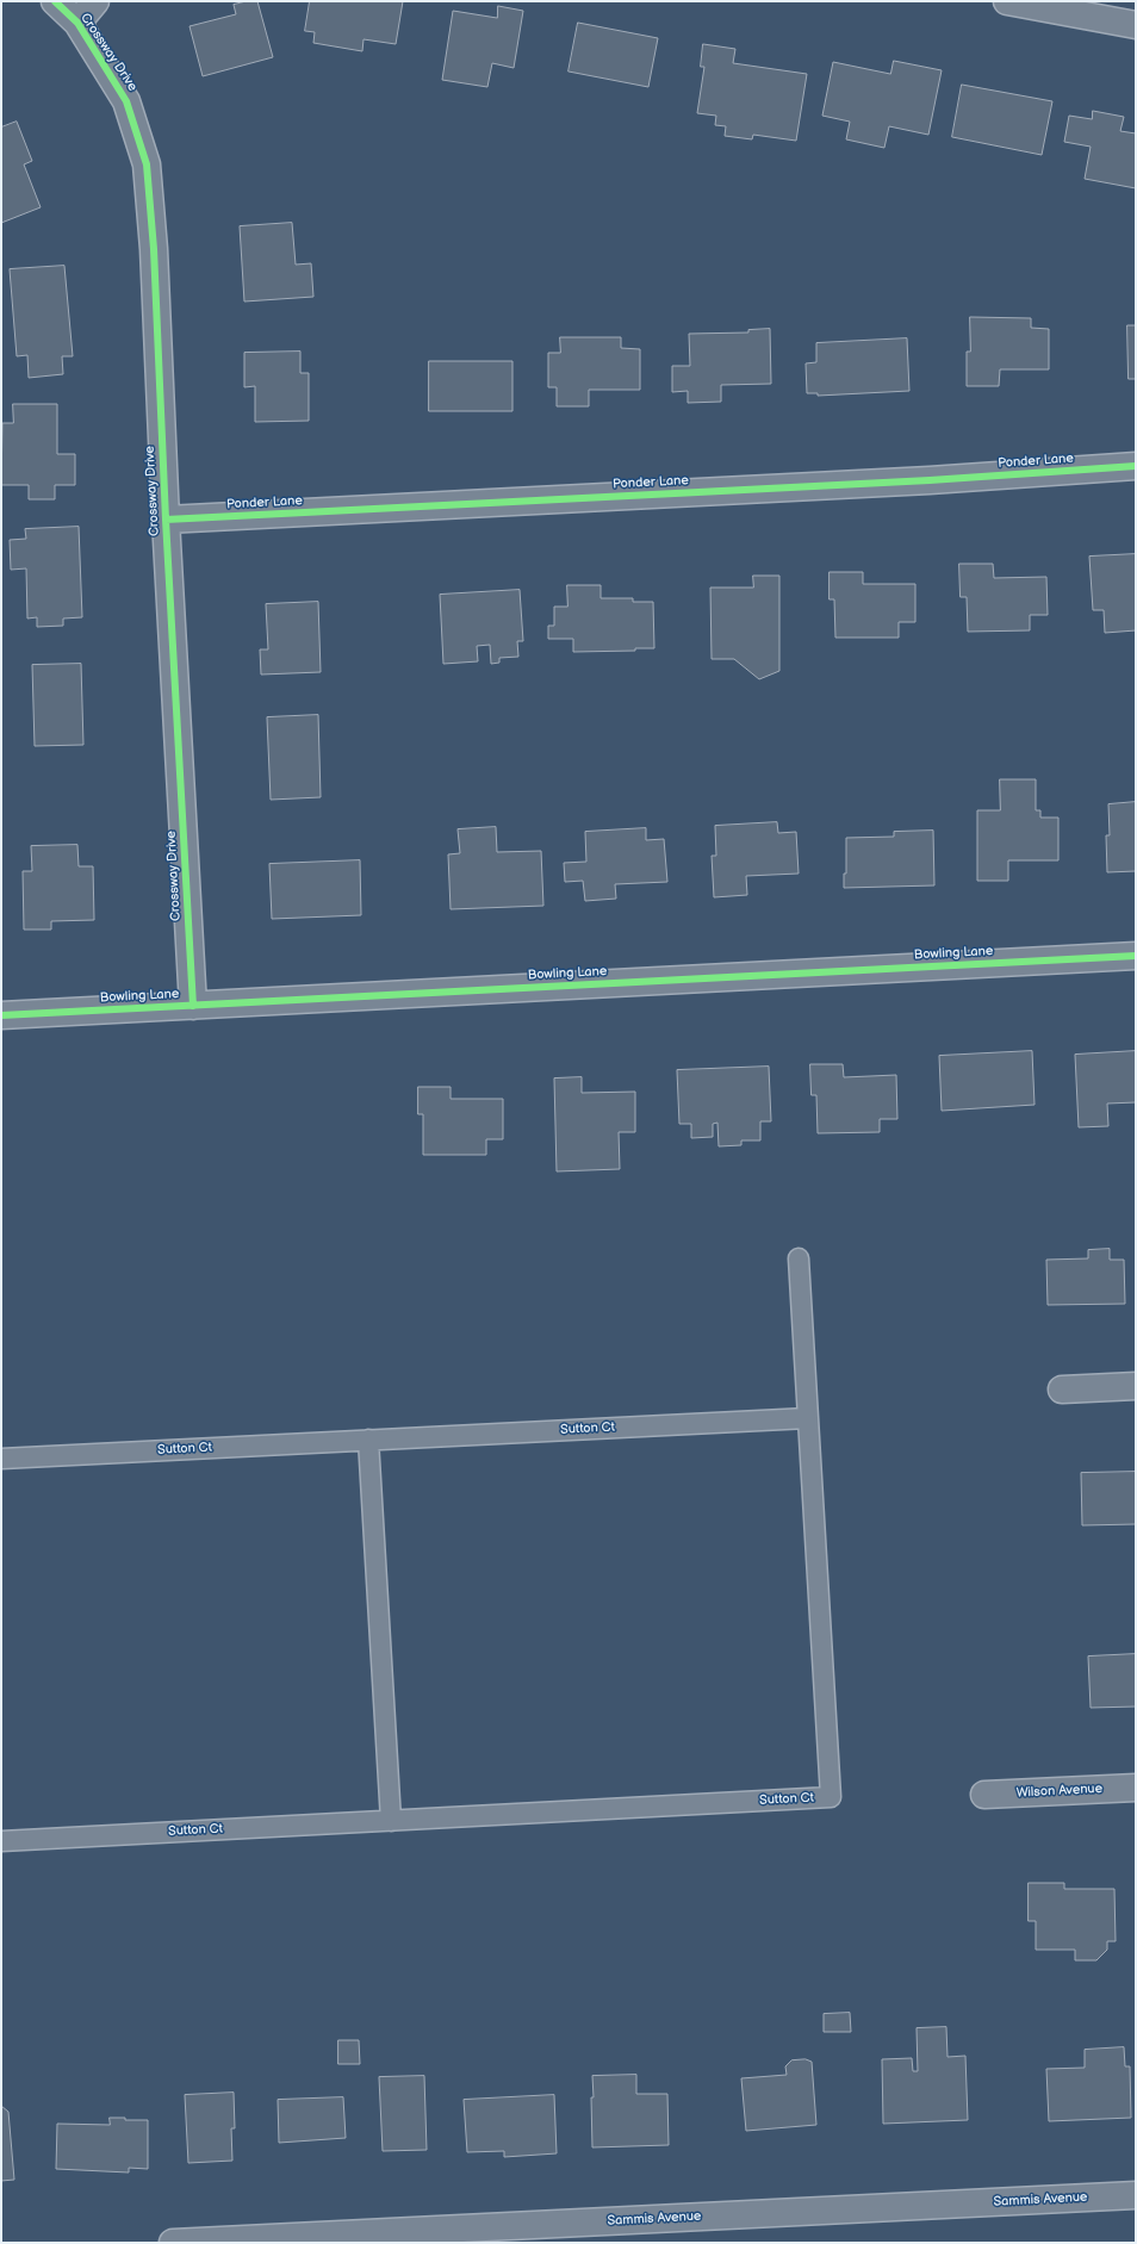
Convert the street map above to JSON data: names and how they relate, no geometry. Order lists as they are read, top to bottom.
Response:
{
  "streets": {
    "street": [
      "Crossway Drive",
      "Ponder Lane",
      "Bowling Lane",
      "Wilson Avenue",
      "Sammis Avenue"
    ],
    "lane": ["Sutton Ct"]
  },
  "crossings": [
    ["Crossway Drive", "Ponder Lane"],
    ["Crossway Drive", "Bowling Lane"]
  ]
}
